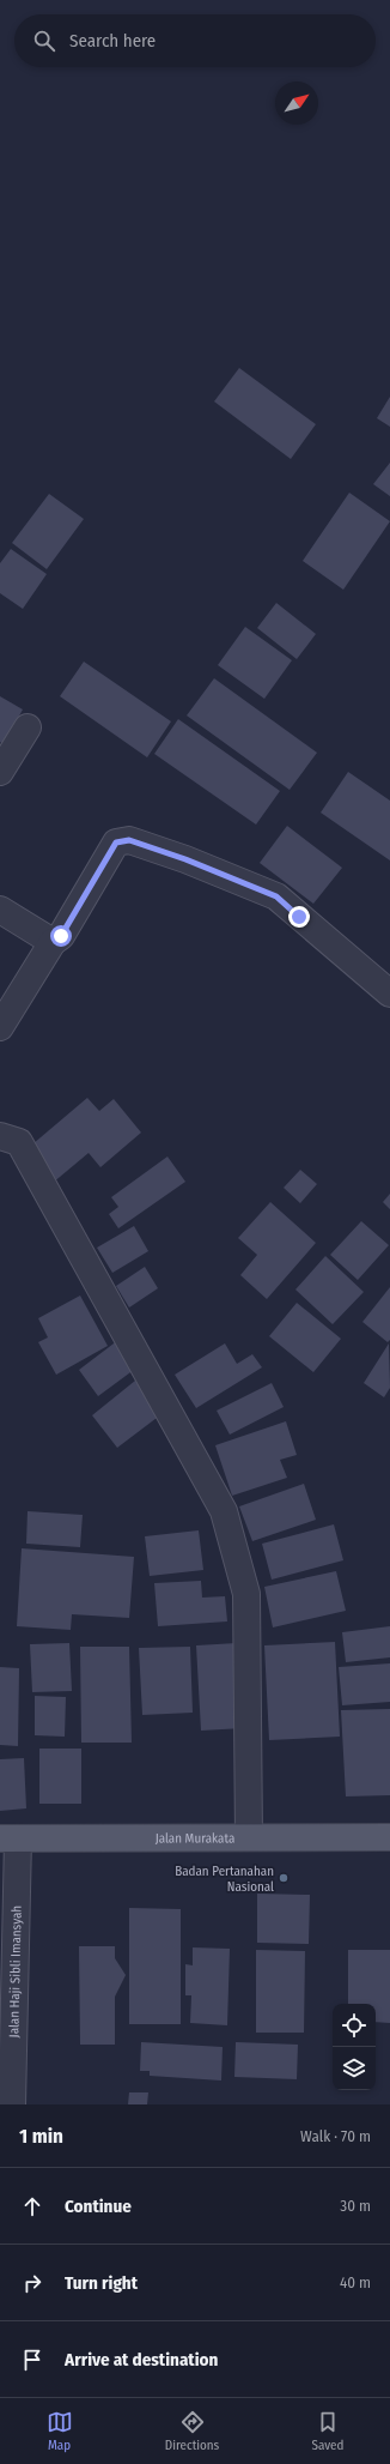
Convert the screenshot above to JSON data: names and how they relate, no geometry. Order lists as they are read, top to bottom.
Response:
{
  "streets": {
    "main road": ["Jalan Murakata"],
    "street": ["Jalan Haji Sibli Imansyah"]
  },
  "crossings": [
    ["Jalan Murakata", "Jalan Haji Sibli Imansyah"]
  ],
  "places": ["Badan Pertanahan Nasional"],
  "north": "top right",
  "page": {
    "search": "Search here",
    "heading": ["1 min", "Walk · 70 m"],
    "list": [
      ["Continue", "30 m"],
      ["Turn right", "40 m"],
      "Arrive at destination"
    ],
    "nav": ["Map", "Directions", "Saved"]
  }
}
